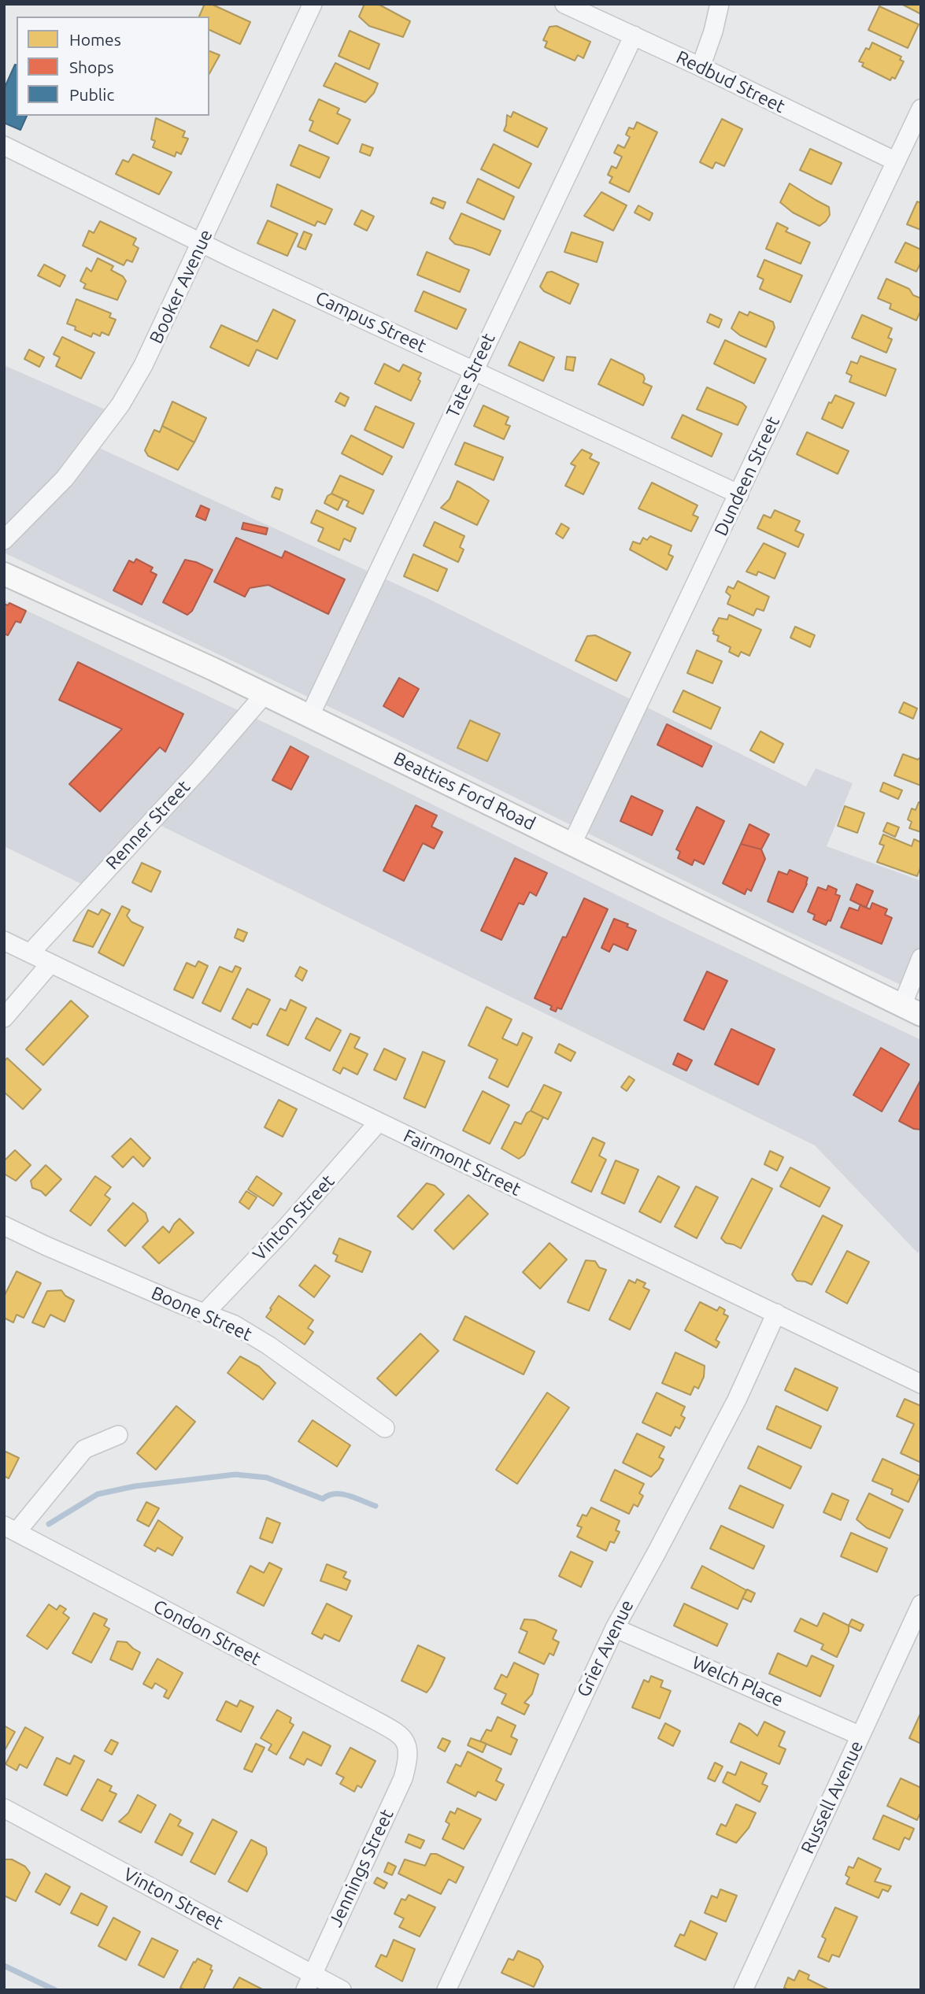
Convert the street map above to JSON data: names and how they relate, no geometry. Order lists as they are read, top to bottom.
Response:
{
  "streets": {
    "main road": ["Beatties Ford Road"],
    "street": [
      "Redbud Street",
      "Booker Avenue",
      "Campus Street",
      "Tate Street",
      "Dundeen Street",
      "Renner Street",
      "Fairmont Street",
      "Vinton Street",
      "Boone Street",
      "Condon Street",
      "Grier Avenue",
      "Welch Place",
      "Russell Avenue",
      "Jennings Street"
    ]
  },
  "crossings": [
    ["Redbud Street", "Tate Street"],
    ["Redbud Street", "Dundeen Street"],
    ["Booker Avenue", "Campus Street"],
    ["Campus Street", "Tate Street"],
    ["Campus Street", "Dundeen Street"],
    ["Tate Street", "Beatties Ford Road"],
    ["Dundeen Street", "Beatties Ford Road"],
    ["Beatties Ford Road", "Renner Street"],
    ["Renner Street", "Fairmont Street"],
    ["Fairmont Street", "Vinton Street"],
    ["Fairmont Street", "Grier Avenue"],
    ["Vinton Street", "Boone Street"],
    ["Vinton Street", "Jennings Street"],
    ["Condon Street", "Jennings Street"],
    ["Grier Avenue", "Welch Place"],
    ["Welch Place", "Russell Avenue"]
  ],
  "legend": ["Homes", "Shops", "Public"]
}
